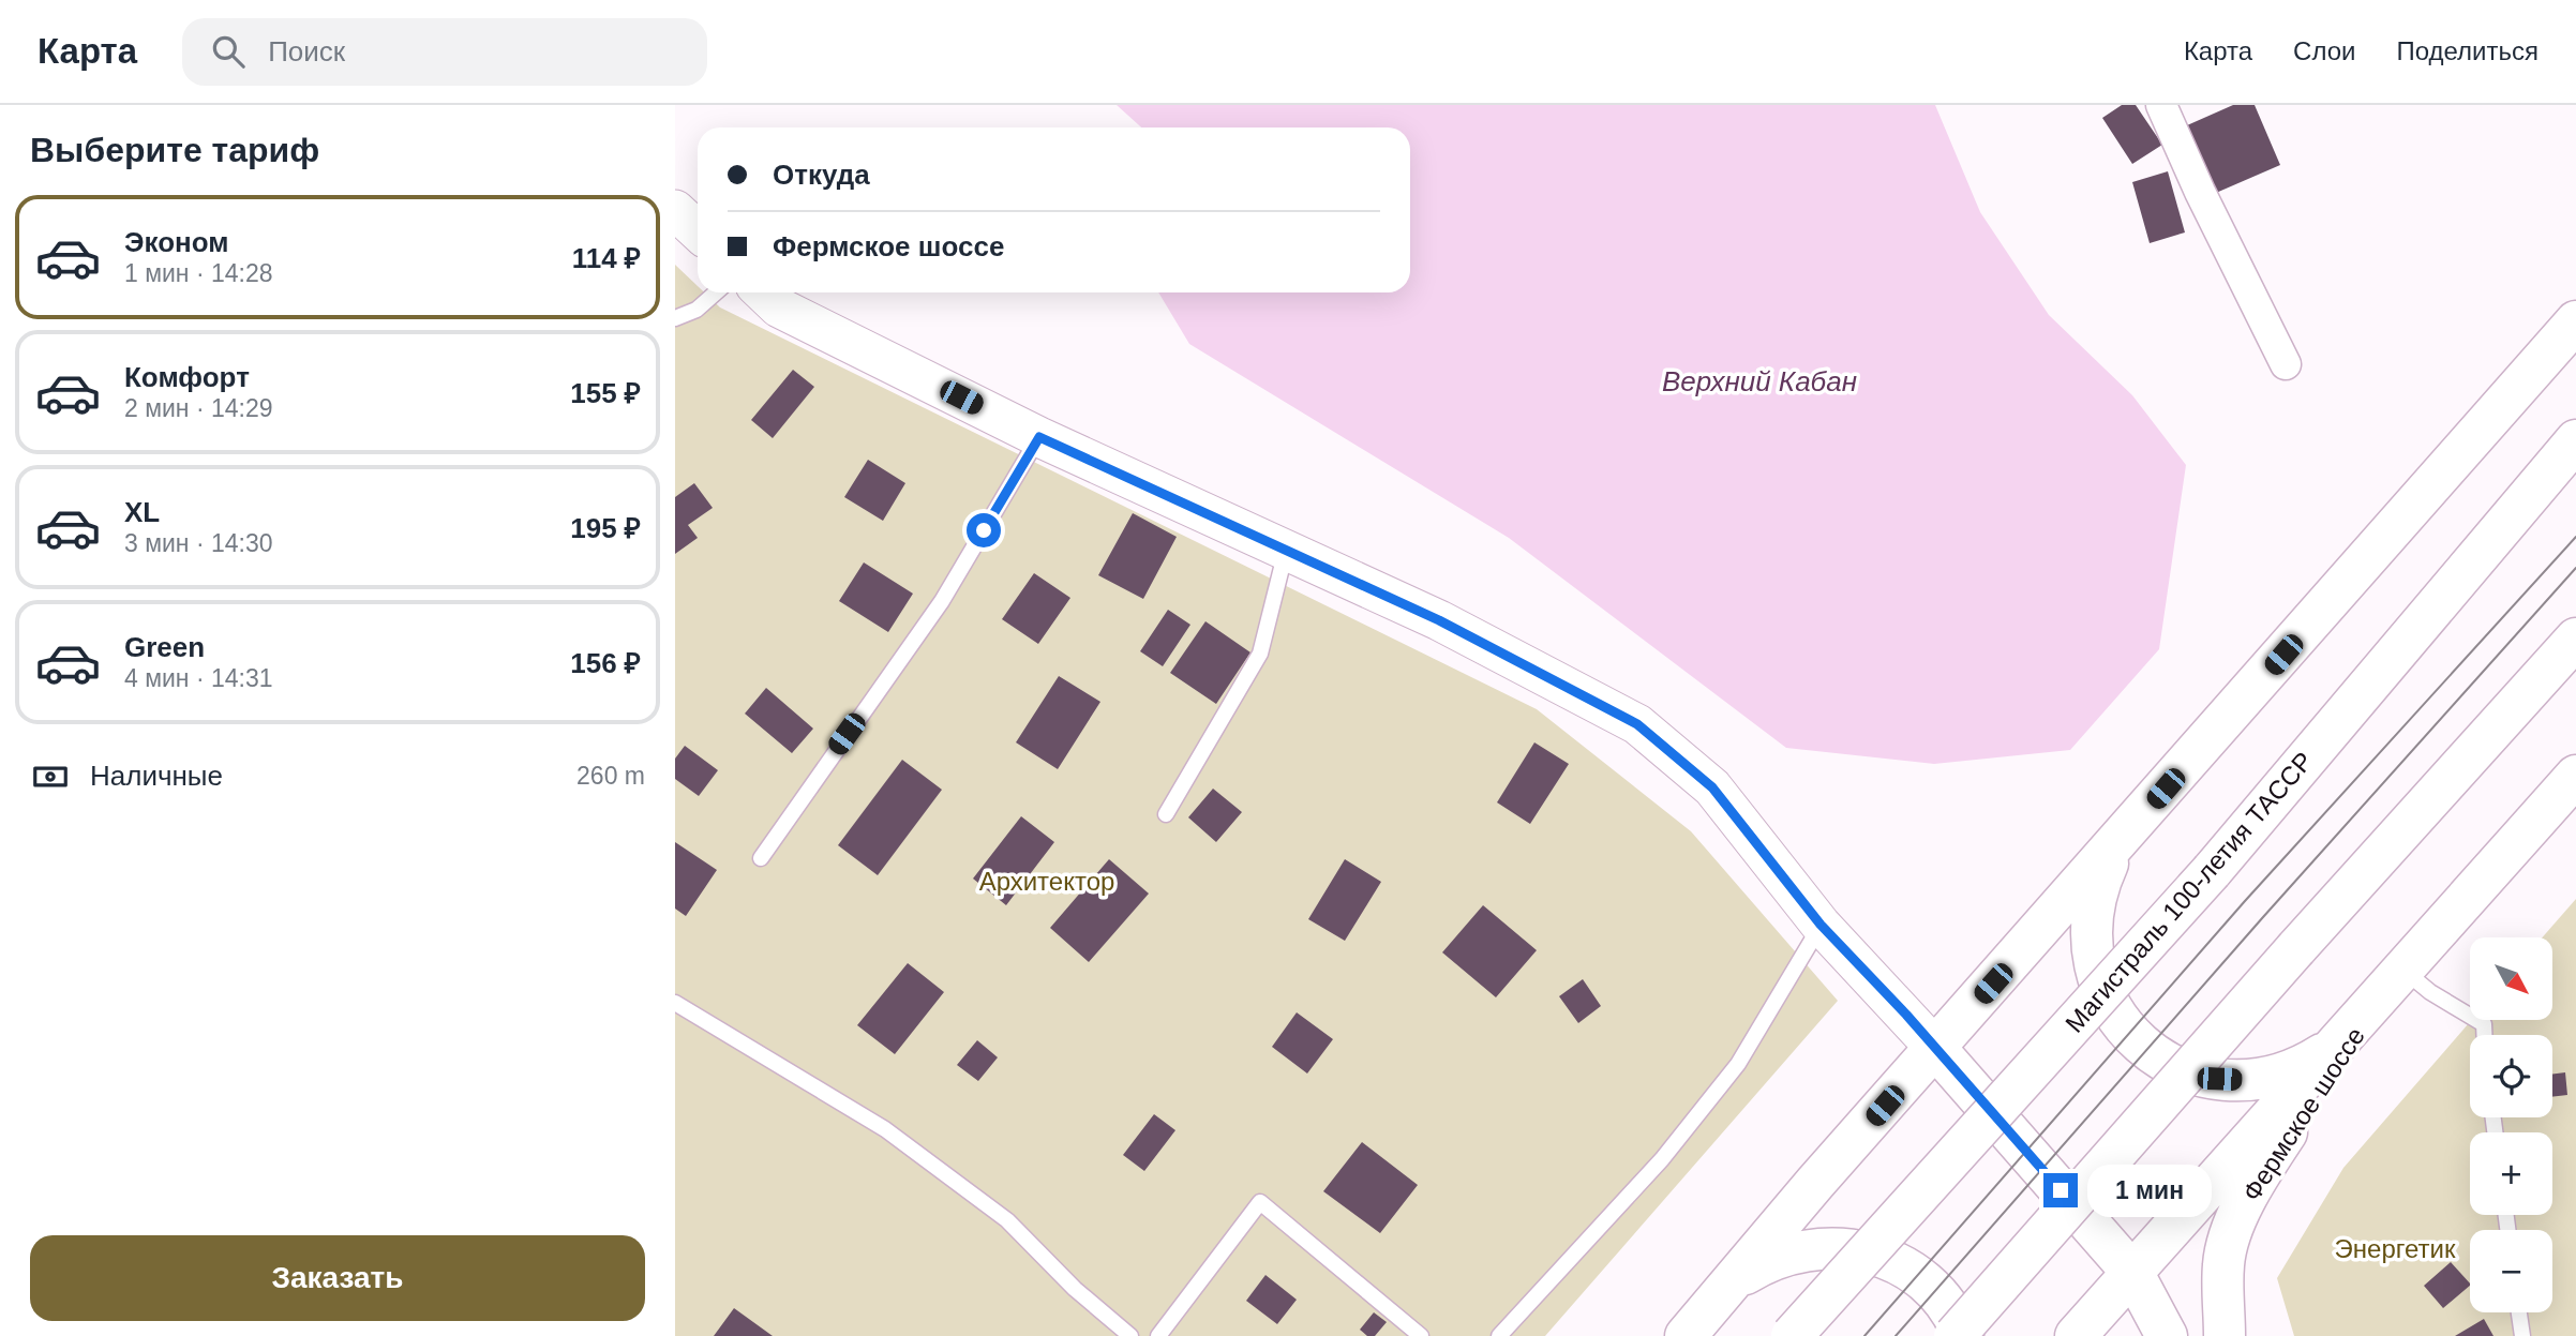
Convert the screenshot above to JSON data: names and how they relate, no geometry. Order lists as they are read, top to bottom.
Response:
{
  "streets": {
    "main road": ["Магистраль 100-летия ТАССР", "Фермское шоссе"]
  },
  "water": ["Верхний Кабан"],
  "parks": ["Архитектор", "Энергетик"],
  "north": "bottom right",
  "page": {
    "header": "Карта",
    "search": "Поиск",
    "nav": ["Карта", "Слои", "Поделиться"],
    "heading": "Выберите тариф",
    "banner": ["Откуда", "Фермское шоссе"],
    "list": [
      {
        "name": "Эконом",
        "note": "1 мин · 14:28",
        "value": "114 ₽"
      },
      {
        "name": "Комфорт",
        "note": "2 мин · 14:29",
        "value": "155 ₽"
      },
      {
        "name": "XL",
        "note": "3 мин · 14:30",
        "value": "195 ₽"
      },
      {
        "name": "Green",
        "note": "4 мин · 14:31",
        "value": "156 ₽"
      }
    ],
    "pay": ["Наличные", "260 m"],
    "map_buttons": ["+", "−"],
    "bubble": "1 мин",
    "buttons": "Заказать"
  }
}
